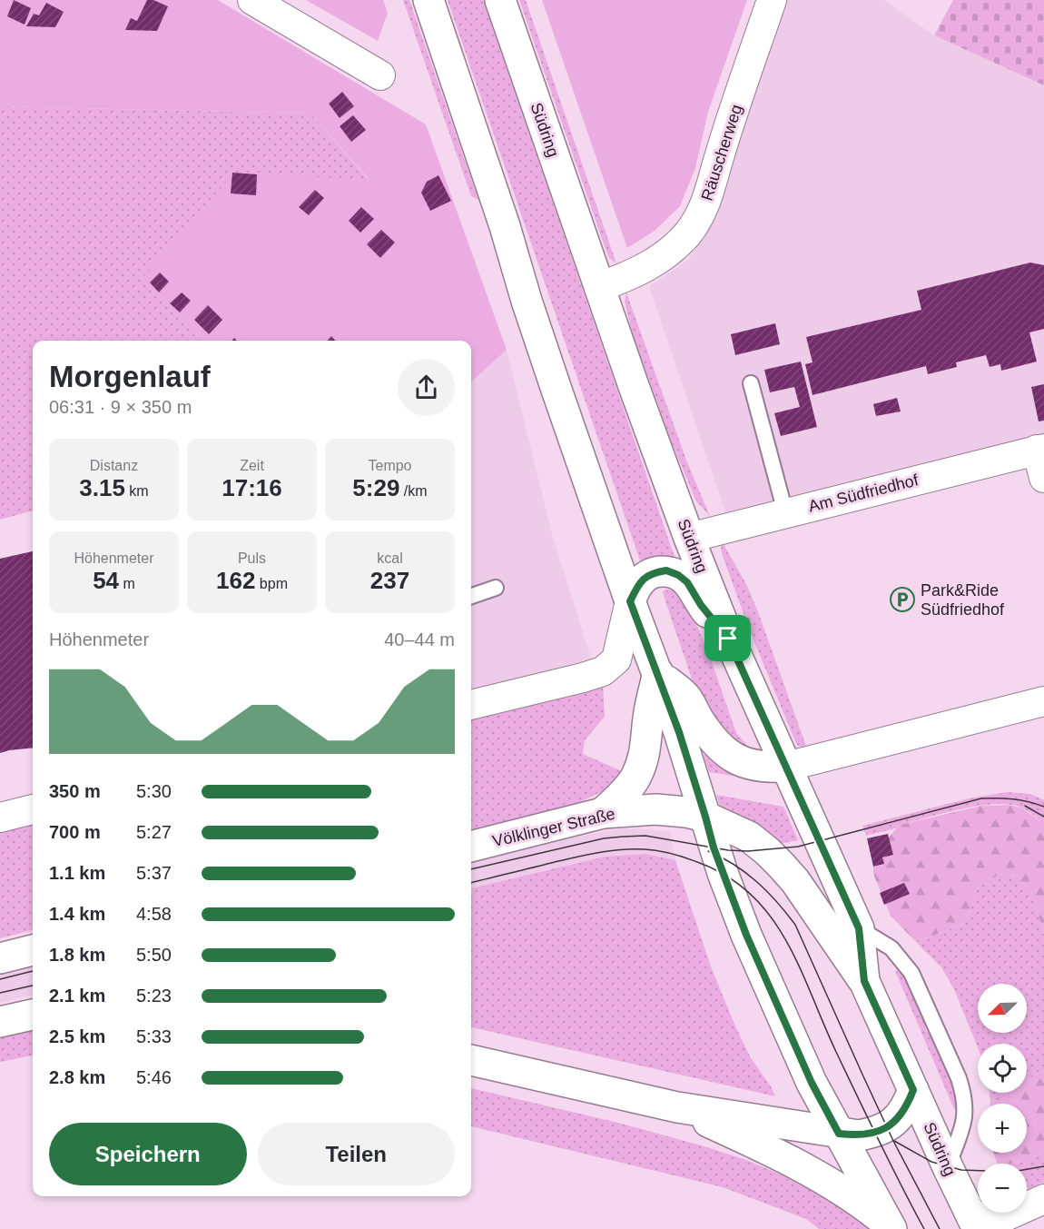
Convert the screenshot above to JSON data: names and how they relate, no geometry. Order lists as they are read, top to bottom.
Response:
{
  "streets": {
    "main road": ["Südring", "Völklinger Straße"],
    "street": ["Räuscherweg", "Am Südfriedhof"]
  },
  "crossings": [
    ["Südring", "Räuscherweg"],
    ["Südring", "Am Südfriedhof"],
    ["Südring", "Völklinger Straße"]
  ],
  "places": {
    "parking": ["Park&Ride Südfriedhof"]
  },
  "north": "bottom left",
  "page": {
    "heading": ["Morgenlauf", "06:31 · 9 × 350 m"],
    "stats": [
      ["Distanz", "3.15 km"],
      ["Zeit", "17:16"],
      ["Tempo", "5:29 /km"],
      ["Höhenmeter", "54 m"],
      ["Puls", "162 bpm"],
      ["kcal", "237"]
    ],
    "chart": ["Höhenmeter", "40–44 m"],
    "list": [
      {
        "name": "350 m",
        "note": "5:30"
      },
      {
        "name": "700 m",
        "note": "5:27"
      },
      {
        "name": "1.1 km",
        "note": "5:37"
      },
      {
        "name": "1.4 km",
        "note": "4:58"
      },
      {
        "name": "1.8 km",
        "note": "5:50"
      },
      {
        "name": "2.1 km",
        "note": "5:23"
      },
      {
        "name": "2.5 km",
        "note": "5:33"
      },
      {
        "name": "2.8 km",
        "note": "5:46"
      }
    ],
    "map_buttons": ["+", "−"],
    "buttons": ["Speichern", "Teilen"]
  }
}
